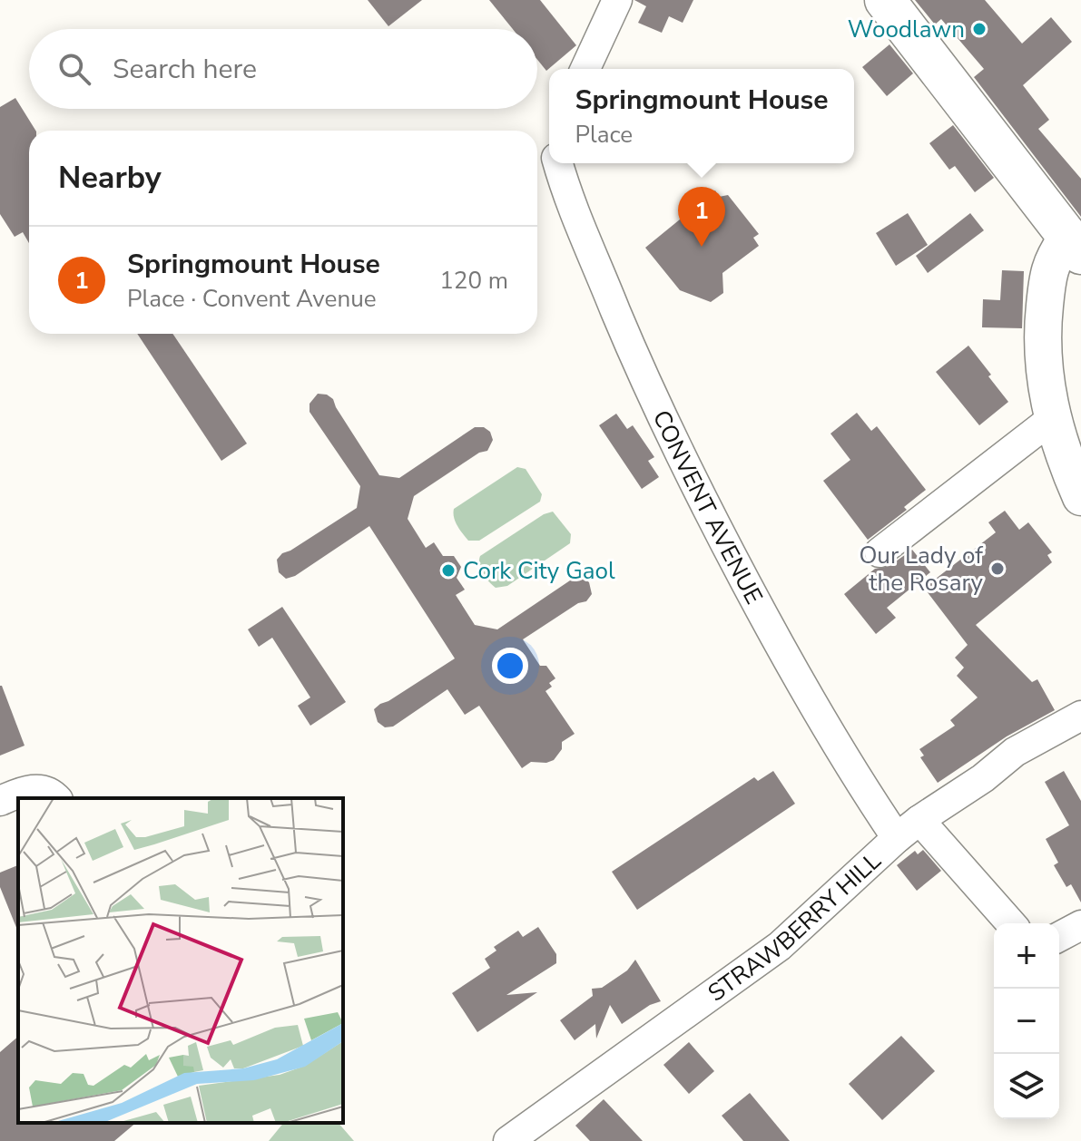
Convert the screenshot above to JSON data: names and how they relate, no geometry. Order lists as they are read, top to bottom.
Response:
{
  "streets": {
    "street": ["CONVENT AVENUE", "STRAWBERRY HILL"]
  },
  "crossings": [
    ["CONVENT AVENUE", "STRAWBERRY HILL"]
  ],
  "places": ["Woodlawn", "Our Lady of the Rosary", "Cork City Gaol"],
  "page": {
    "search": "Search here",
    "popup": ["Springmount House", "Place"],
    "heading": "Nearby",
    "pins": "1",
    "list": [
      {
        "mark": "1",
        "name": "Springmount House",
        "note": "Place · Convent Avenue",
        "value": "120 m"
      }
    ],
    "map_buttons": ["+", "−"]
  }
}
